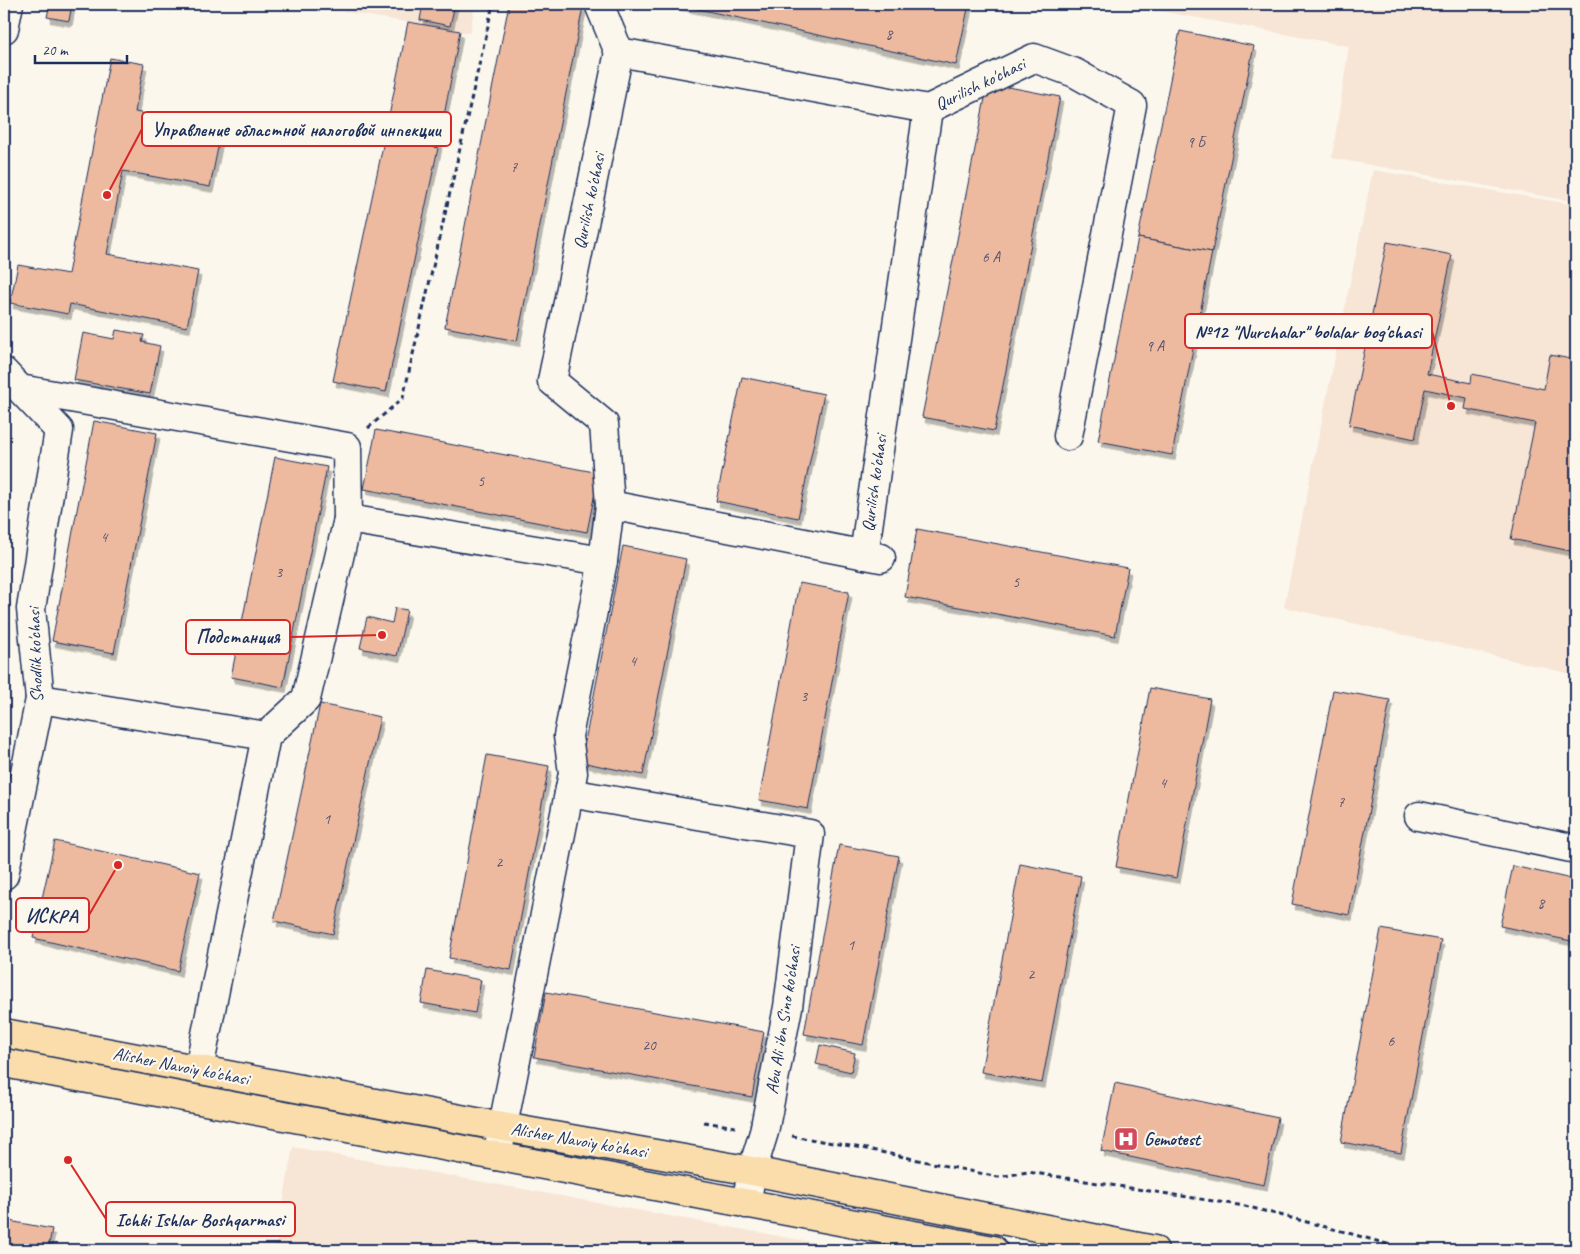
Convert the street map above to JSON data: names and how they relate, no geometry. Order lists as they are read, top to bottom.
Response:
{
  "streets": {
    "main road": ["Alisher Navoiy ko'chasi"],
    "street": ["Qurilish ko'chasi", "Shodlik ko'chasi", "Abu Ali ibn Sino ko'chasi"]
  },
  "crossings": [
    ["Abu Ali ibn Sino ko'chasi", "Alisher Navoiy ko'chasi"]
  ],
  "places": {
    "other": [
      "Управление областной налоговой инпекции",
      "№12 \"Nurchalar\" bolalar bog'chasi",
      "Подстанция",
      "ИСКРА",
      "Ichki Ishlar Boshqarmasi"
    ],
    "hospital": ["Gemotest"]
  },
  "house_numbers": [
    "8",
    "9 Б",
    "7",
    "6 А",
    "9 А",
    "5",
    "4",
    "3",
    "5",
    "4",
    "3",
    "4",
    "7",
    "1",
    "2",
    "8",
    "1",
    "2",
    "6",
    "20"
  ],
  "scale_bar": "20 m"
}
